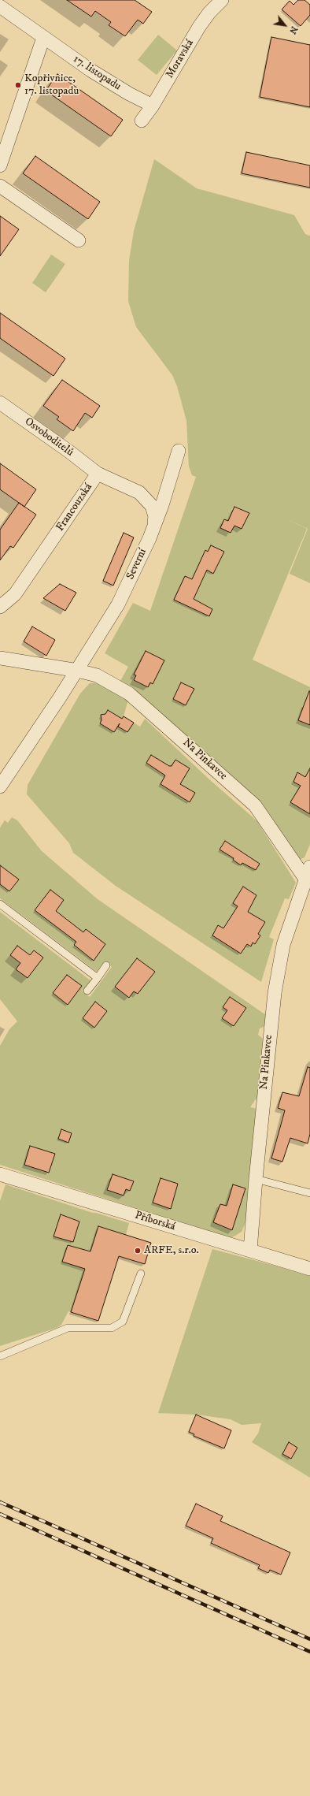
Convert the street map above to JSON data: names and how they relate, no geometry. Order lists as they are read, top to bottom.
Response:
{
  "streets": {
    "street": [
      "Moravská",
      "17. listopadu",
      "Osvoboditelů",
      "Francouzská",
      "Severní",
      "Na Pinkavce",
      "Příborská"
    ]
  },
  "crossings": [
    ["Moravská", "17. listopadu"],
    ["Osvoboditelů", "Francouzská"],
    ["Francouzská", "Severní"],
    ["Severní", "Na Pinkavce"],
    ["Na Pinkavce", "Příborská"]
  ],
  "places": ["Kopřivnice, 17. listopadu", "ARFE, s.r.o."],
  "north": "bottom right"
}
